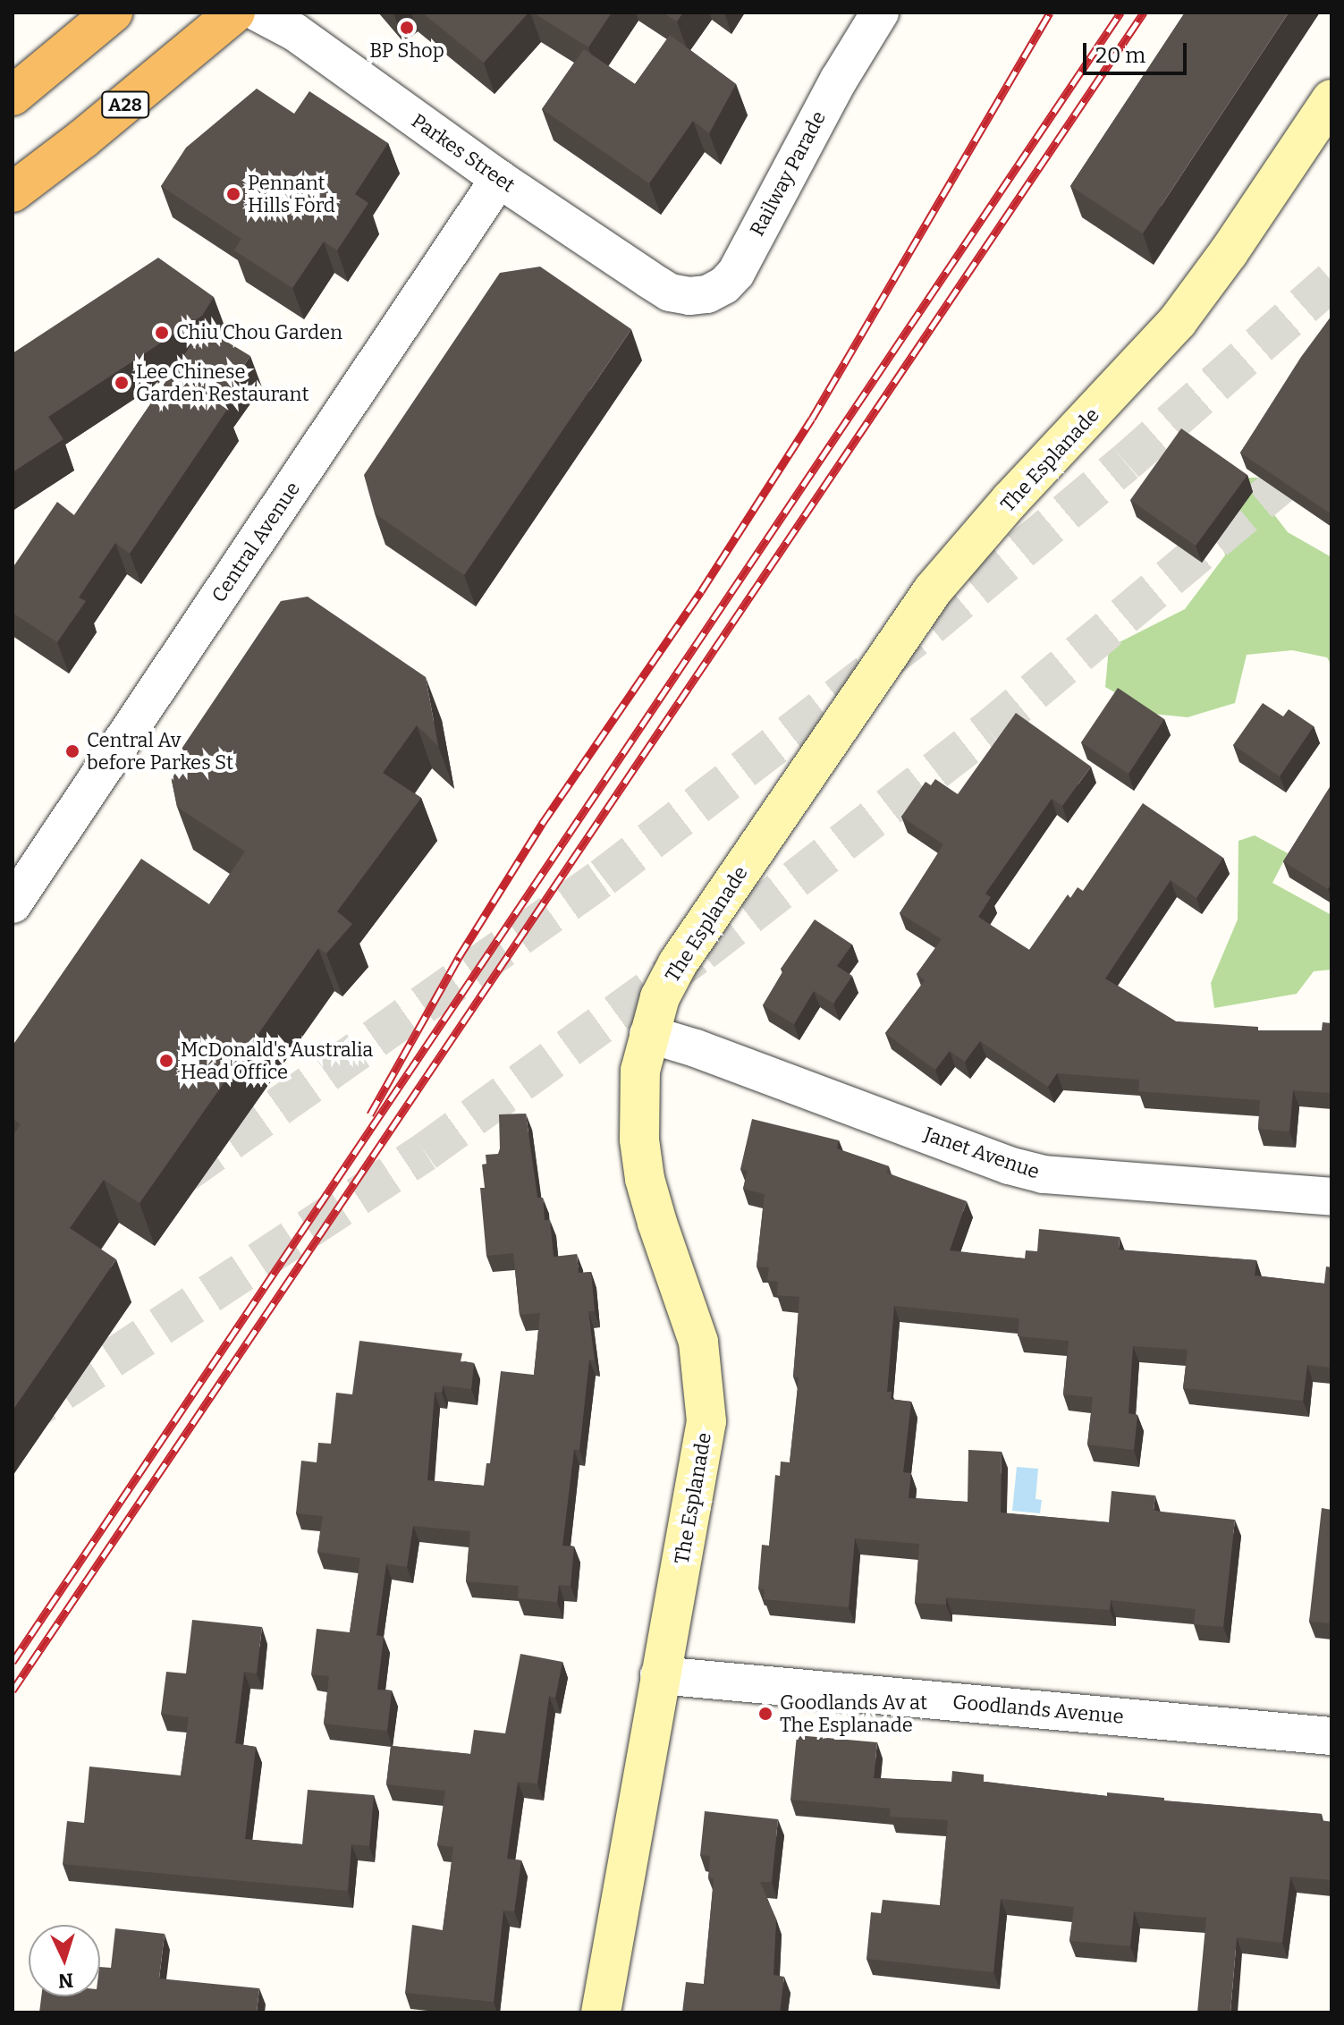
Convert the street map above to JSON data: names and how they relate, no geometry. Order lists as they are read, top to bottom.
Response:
{
  "streets": {
    "highway": ["A28"],
    "main road": ["The Esplanade"],
    "street": [
      "Parkes Street",
      "Railway Parade",
      "Central Avenue",
      "Janet Avenue",
      "Goodlands Avenue"
    ]
  },
  "crossings": [
    ["Parkes Street", "Railway Parade"],
    ["Parkes Street", "Central Avenue"],
    ["The Esplanade", "Janet Avenue"],
    ["The Esplanade", "Goodlands Avenue"]
  ],
  "places": [
    "BP Shop",
    "Pennant Hills Ford",
    "Chiu Chou Garden",
    "Lee Chinese Garden Restaurant",
    "Central Av before Parkes St",
    "McDonald's Australia Head Office",
    "Goodlands Av at The Esplanade"
  ],
  "scale_bar": "20 m",
  "north": "bottom"
}
